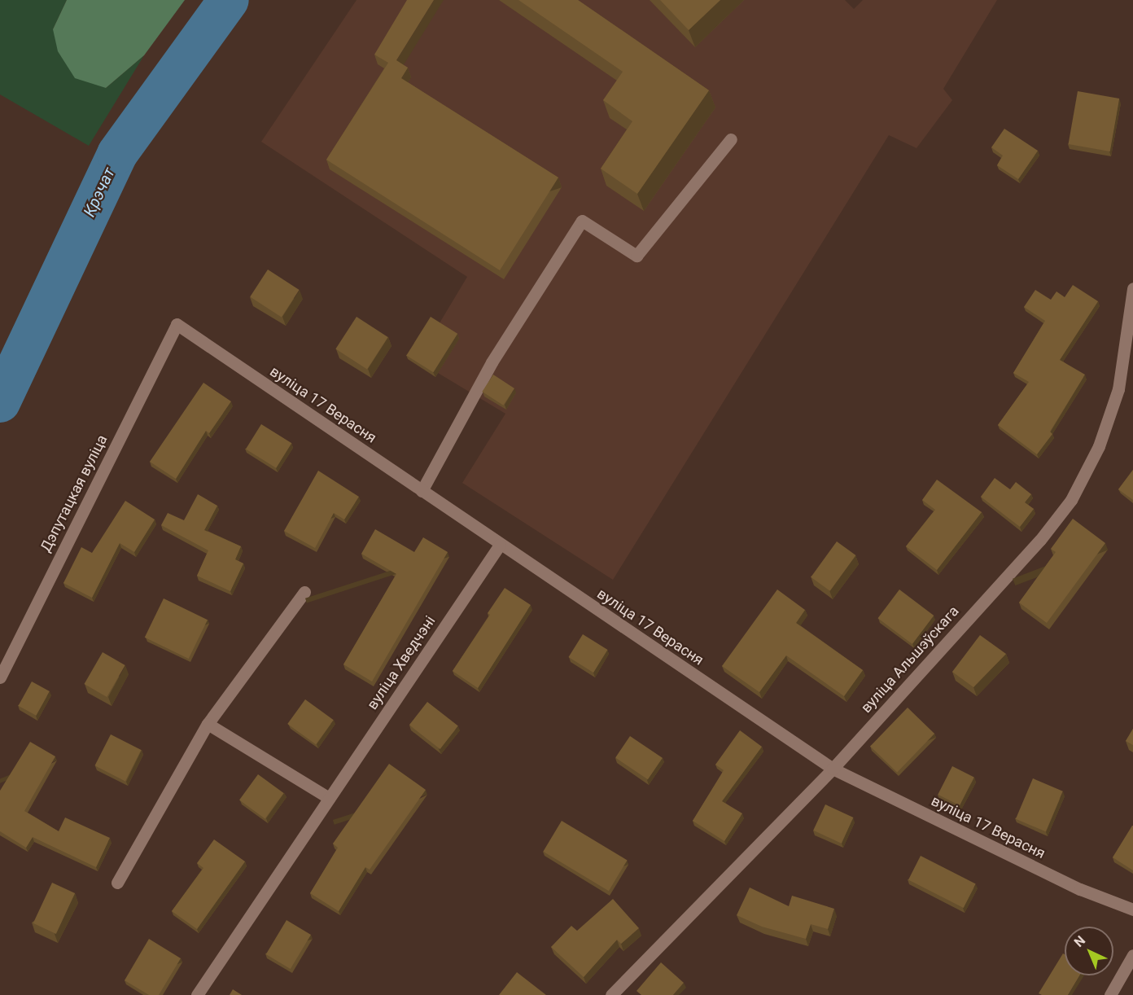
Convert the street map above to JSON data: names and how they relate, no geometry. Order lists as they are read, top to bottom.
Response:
{
  "streets": {
    "street": [
      "вуліца 17 Верасня",
      "Дэпутацкая вуліца",
      "вуліца Альшэўскага",
      "вуліца Хведчэні"
    ]
  },
  "crossings": [
    ["вуліца 17 Верасня", "Дэпутацкая вуліца"],
    ["вуліца 17 Верасня", "вуліца Альшэўскага"],
    ["вуліца 17 Верасня", "вуліца Хведчэні"]
  ],
  "water": ["Крэчат"],
  "north": "top left"
}
